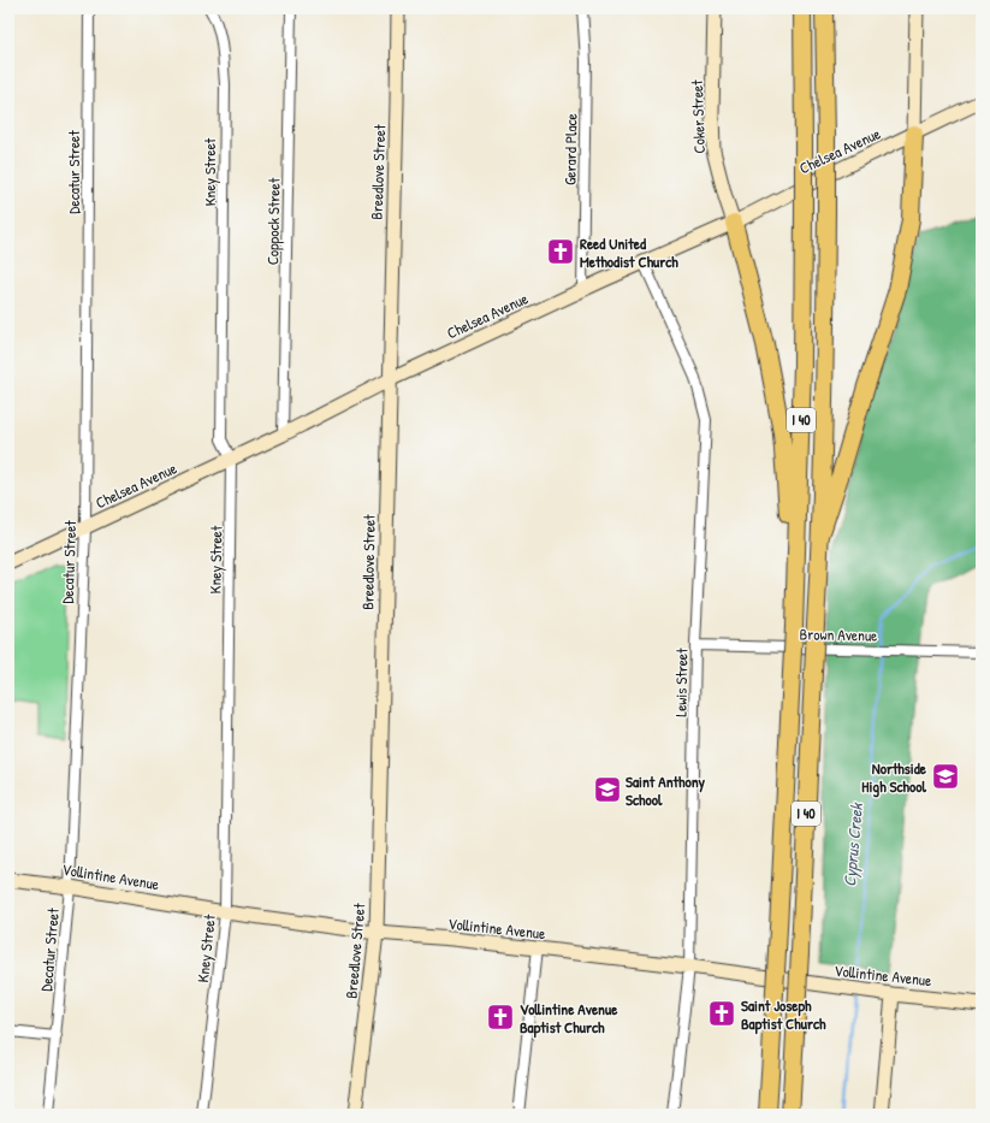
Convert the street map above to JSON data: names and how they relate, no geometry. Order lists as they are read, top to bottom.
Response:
{
  "streets": {
    "highway": ["I 40"],
    "street": [
      "Coker Street",
      "Gerard Place",
      "Chelsea Avenue",
      "Decatur Street",
      "Kney Street",
      "Breedlove Street",
      "Coppock Street",
      "Brown Avenue",
      "Lewis Street",
      "Vollintine Avenue"
    ]
  },
  "crossings": [
    ["Coker Street", "Chelsea Avenue"],
    ["Gerard Place", "Chelsea Avenue"],
    ["Chelsea Avenue", "Decatur Street"],
    ["Chelsea Avenue", "Kney Street"],
    ["Chelsea Avenue", "Breedlove Street"],
    ["Chelsea Avenue", "Coppock Street"],
    ["Chelsea Avenue", "Lewis Street"],
    ["Decatur Street", "Vollintine Avenue"],
    ["Kney Street", "Vollintine Avenue"],
    ["Breedlove Street", "Vollintine Avenue"],
    ["Brown Avenue", "Lewis Street"],
    ["Lewis Street", "Vollintine Avenue"]
  ],
  "water": ["Cyprus Creek"],
  "places": {
    "church": ["Reed United Methodist Church", "Saint Joseph Baptist Church", "Vollintine Avenue Baptist Church"],
    "school or university": ["Northside High School", "Saint Anthony School"]
  }
}
